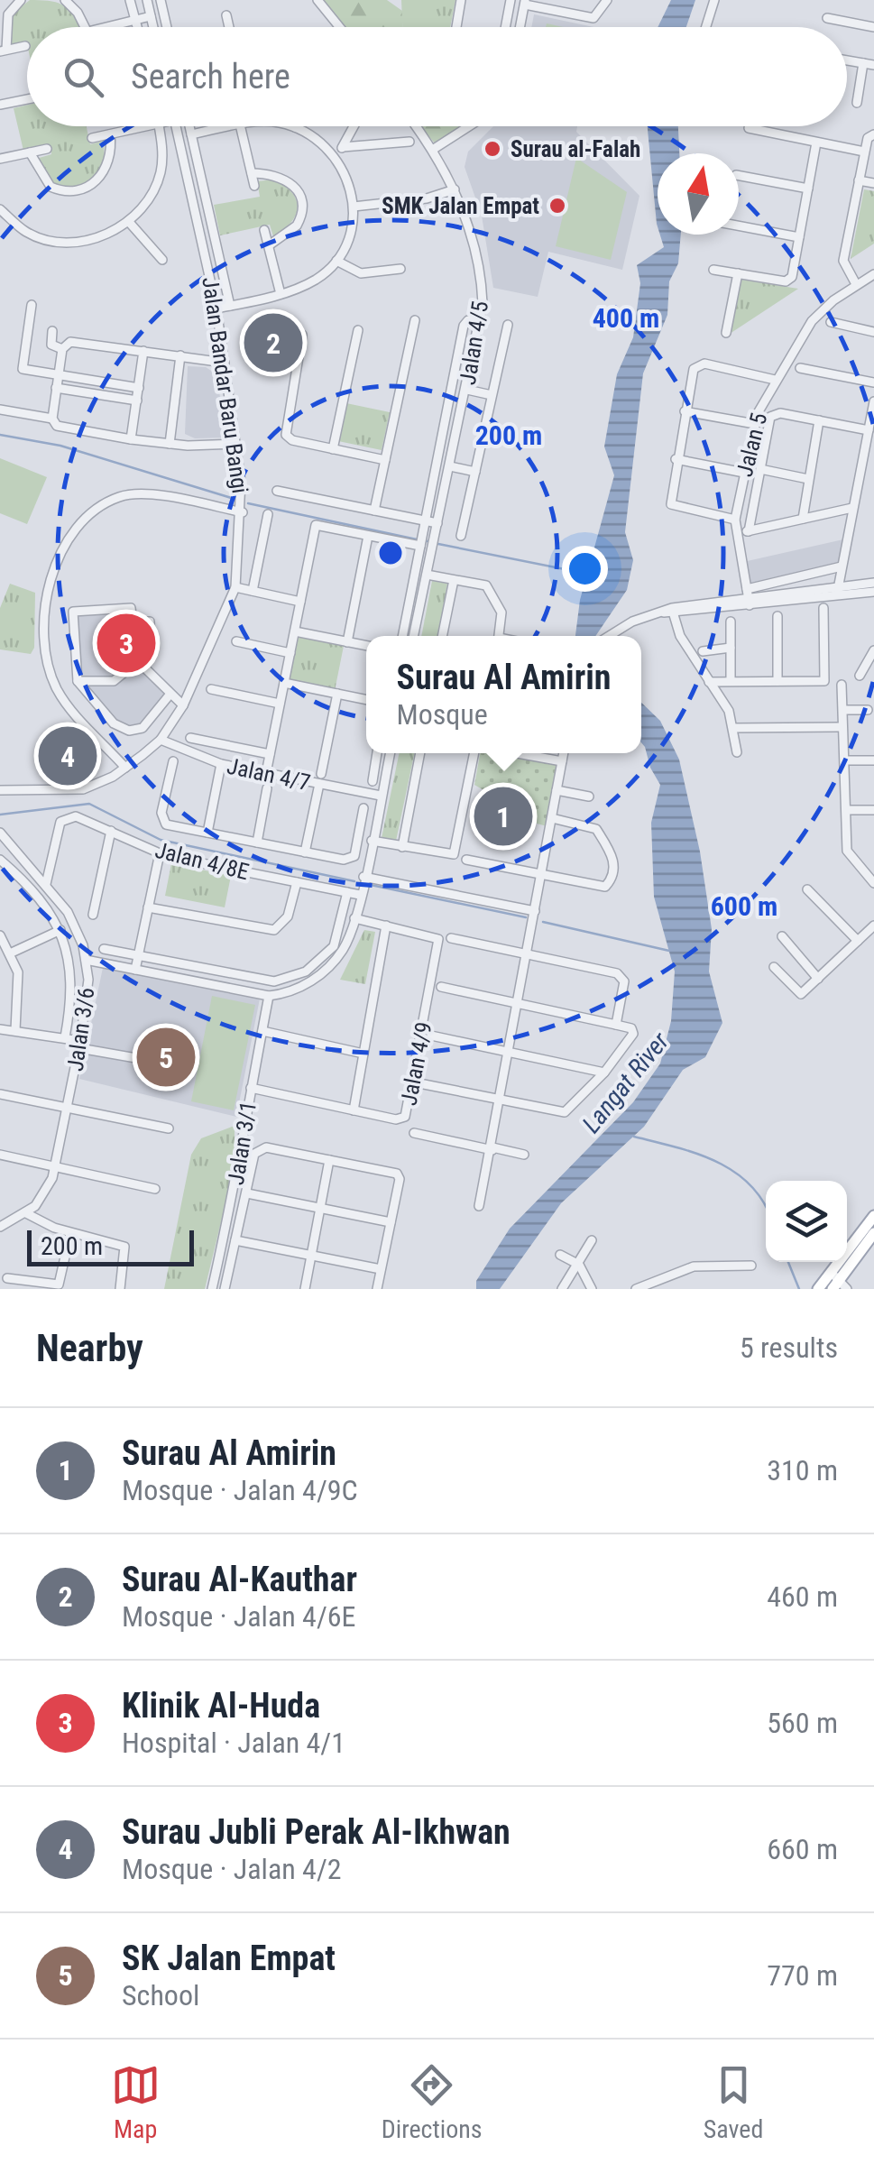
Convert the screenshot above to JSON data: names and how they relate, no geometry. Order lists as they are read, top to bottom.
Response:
{
  "streets": {
    "street": [
      "Jalan 4/5",
      "Jalan Bandar Baru Bangi",
      "Jalan 5",
      "Jalan 4/7",
      "Jalan 4/8E",
      "Jalan 3/6",
      "Jalan 4/9",
      "Jalan 3/1"
    ]
  },
  "crossings": [
    ["Jalan Bandar Baru Bangi", "Jalan 4/7"],
    ["Jalan 4/8E", "Jalan 3/6"],
    ["Jalan 4/9", "Jalan 3/1"]
  ],
  "water": ["Langat River"],
  "places": ["Surau al-Falah", "SMK Jalan Empat"],
  "scale_bar": "200 m",
  "north": "top",
  "page": {
    "search": "Search here",
    "pins": [
      "2",
      "3",
      "4",
      "1",
      "5"
    ],
    "popup": ["Surau Al Amirin", "Mosque"],
    "scale": "200 m",
    "heading": ["Nearby", "5 results"],
    "list": [
      {
        "mark": "1",
        "name": "Surau Al Amirin",
        "note": "Mosque · Jalan 4/9C",
        "value": "310 m"
      },
      {
        "mark": "2",
        "name": "Surau Al-Kauthar",
        "note": "Mosque · Jalan 4/6E",
        "value": "460 m"
      },
      {
        "mark": "3",
        "name": "Klinik Al-Huda",
        "note": "Hospital · Jalan 4/1",
        "value": "560 m"
      },
      {
        "mark": "4",
        "name": "Surau Jubli Perak Al-Ikhwan",
        "note": "Mosque · Jalan 4/2",
        "value": "660 m"
      },
      {
        "mark": "5",
        "name": "SK Jalan Empat",
        "note": "School",
        "value": "770 m"
      }
    ],
    "nav": ["Map", "Directions", "Saved"]
  },
  "rings": ["400 m", "200 m", "600 m"]
}
